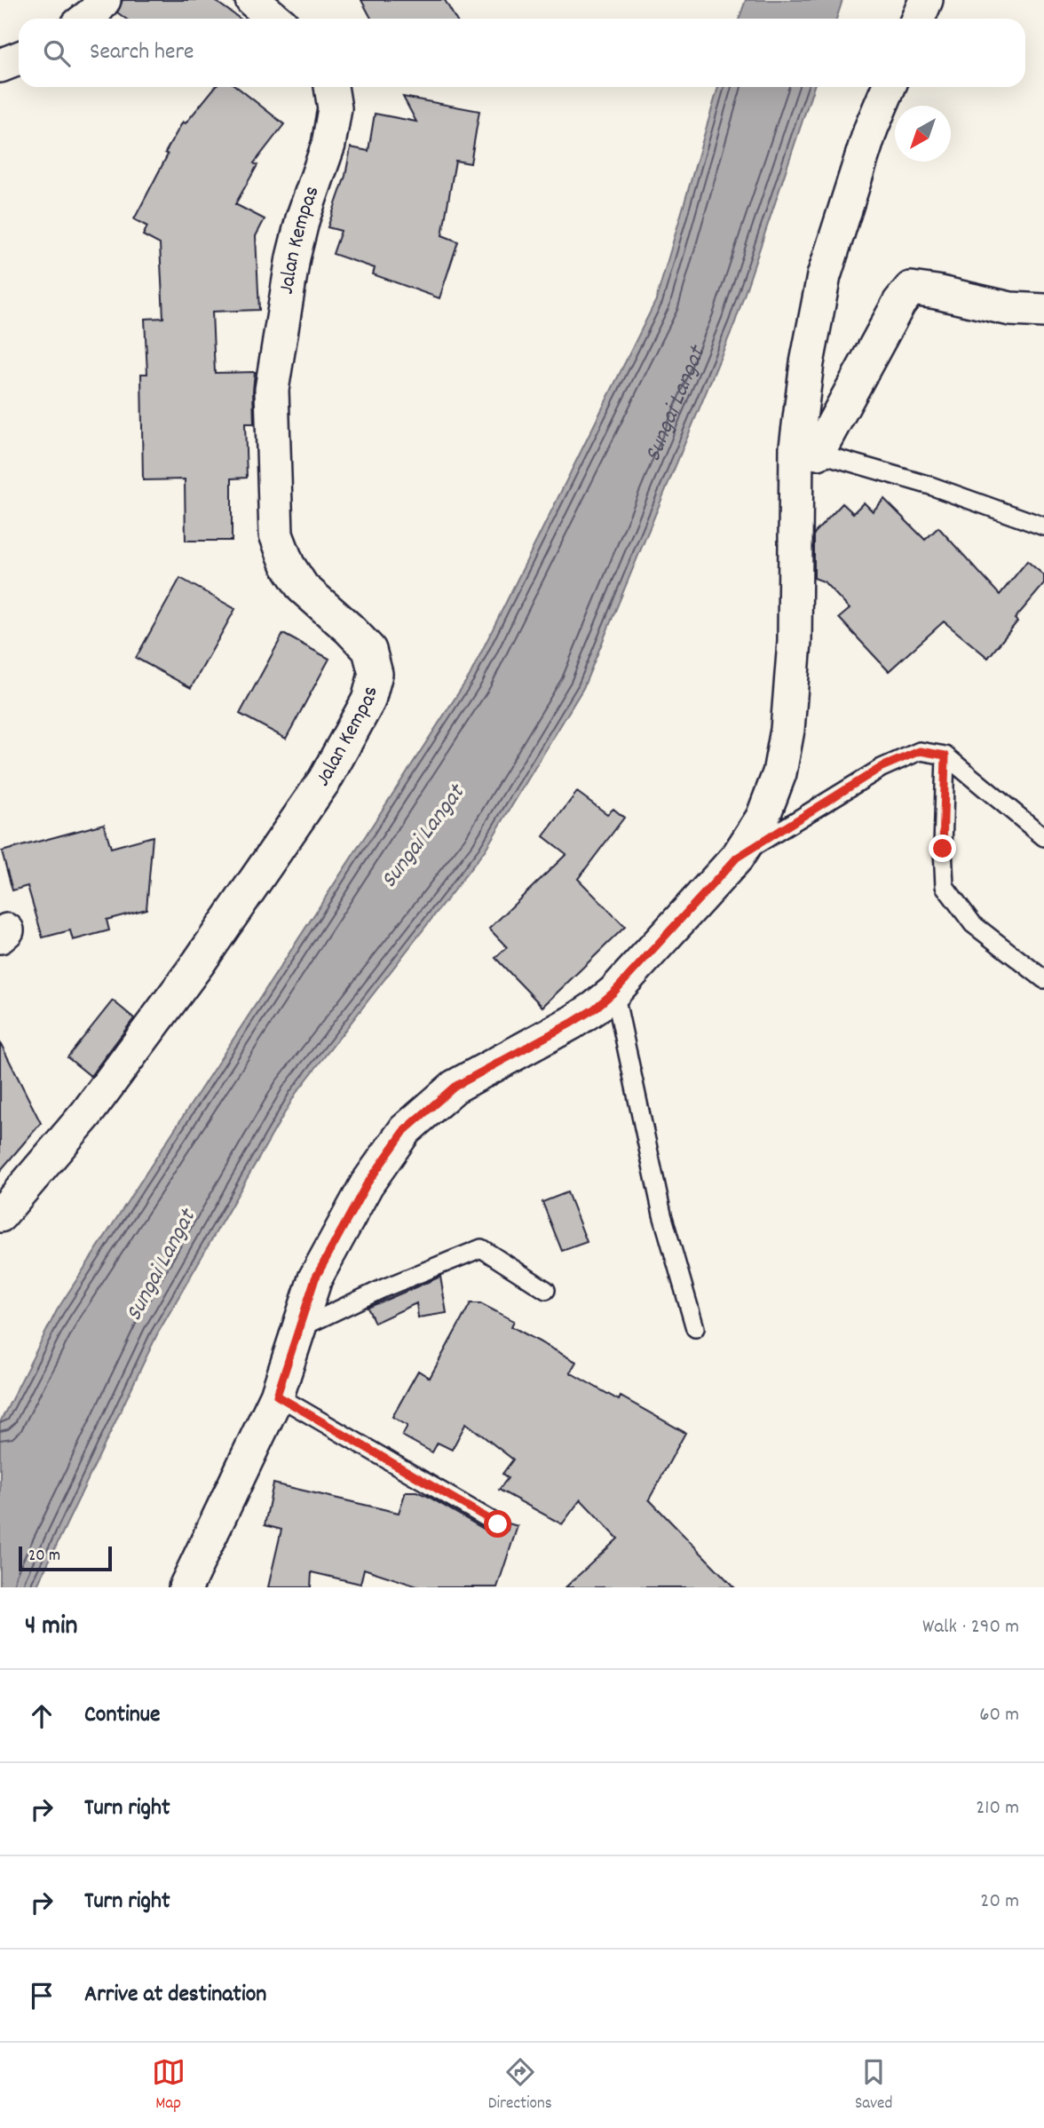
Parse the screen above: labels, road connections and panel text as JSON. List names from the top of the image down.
{
  "streets": {
    "street": ["Jalan Kempas"]
  },
  "water": ["Sungai Langat"],
  "scale_bar": "20 m",
  "north": "bottom left",
  "page": {
    "search": "Search here",
    "scale": "20 m",
    "heading": ["4 min", "Walk · 290 m"],
    "list": [
      ["Continue", "60 m"],
      ["Turn right", "210 m"],
      ["Turn right", "20 m"],
      "Arrive at destination"
    ],
    "nav": ["Map", "Directions", "Saved"]
  }
}
